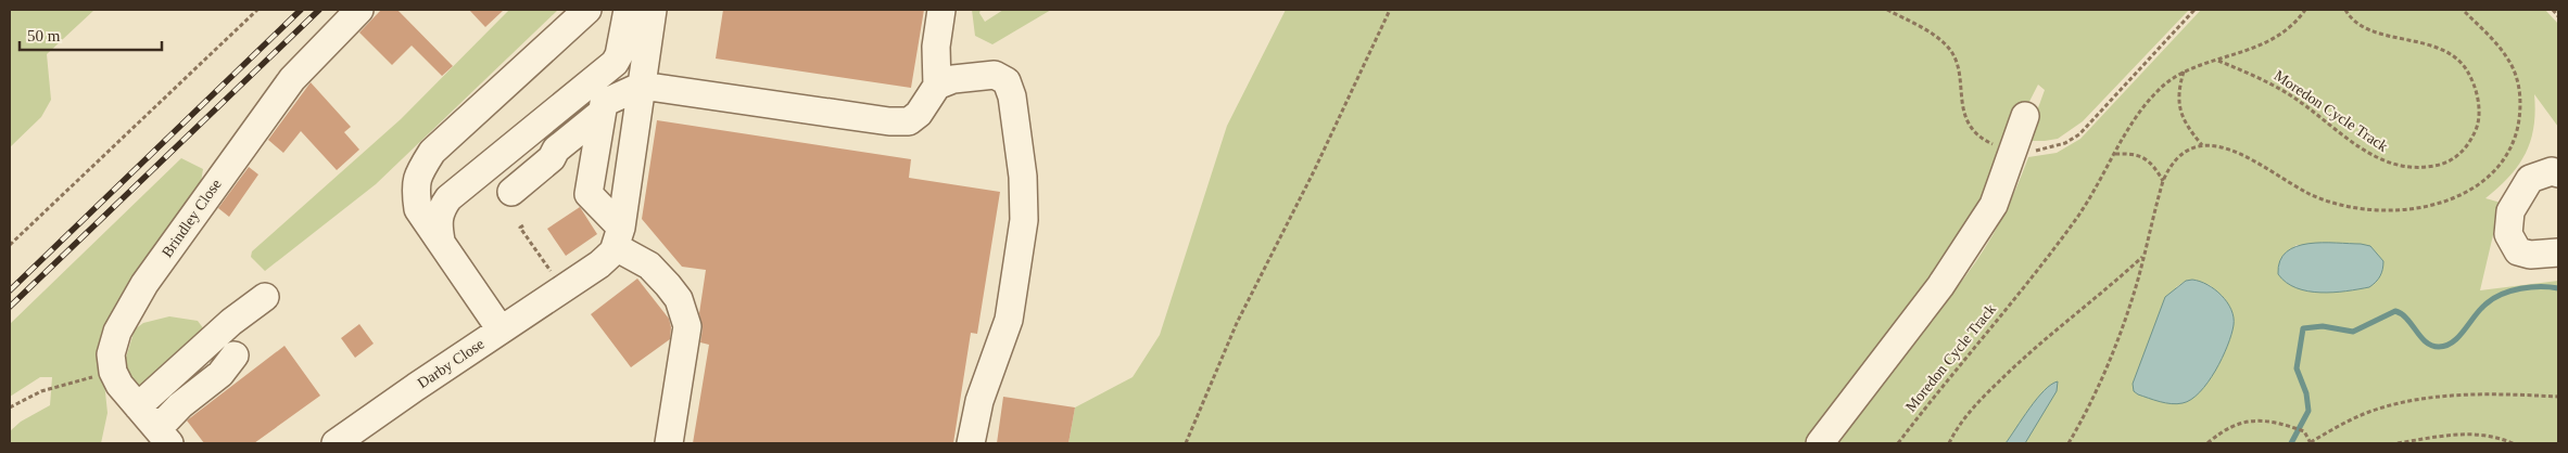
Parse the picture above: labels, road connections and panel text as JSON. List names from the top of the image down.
{
  "streets": {
    "street": ["Brindley Close", "Darby Close"],
    "path": ["Moredon Cycle Track"]
  },
  "scale_bar": "50 m"
}
